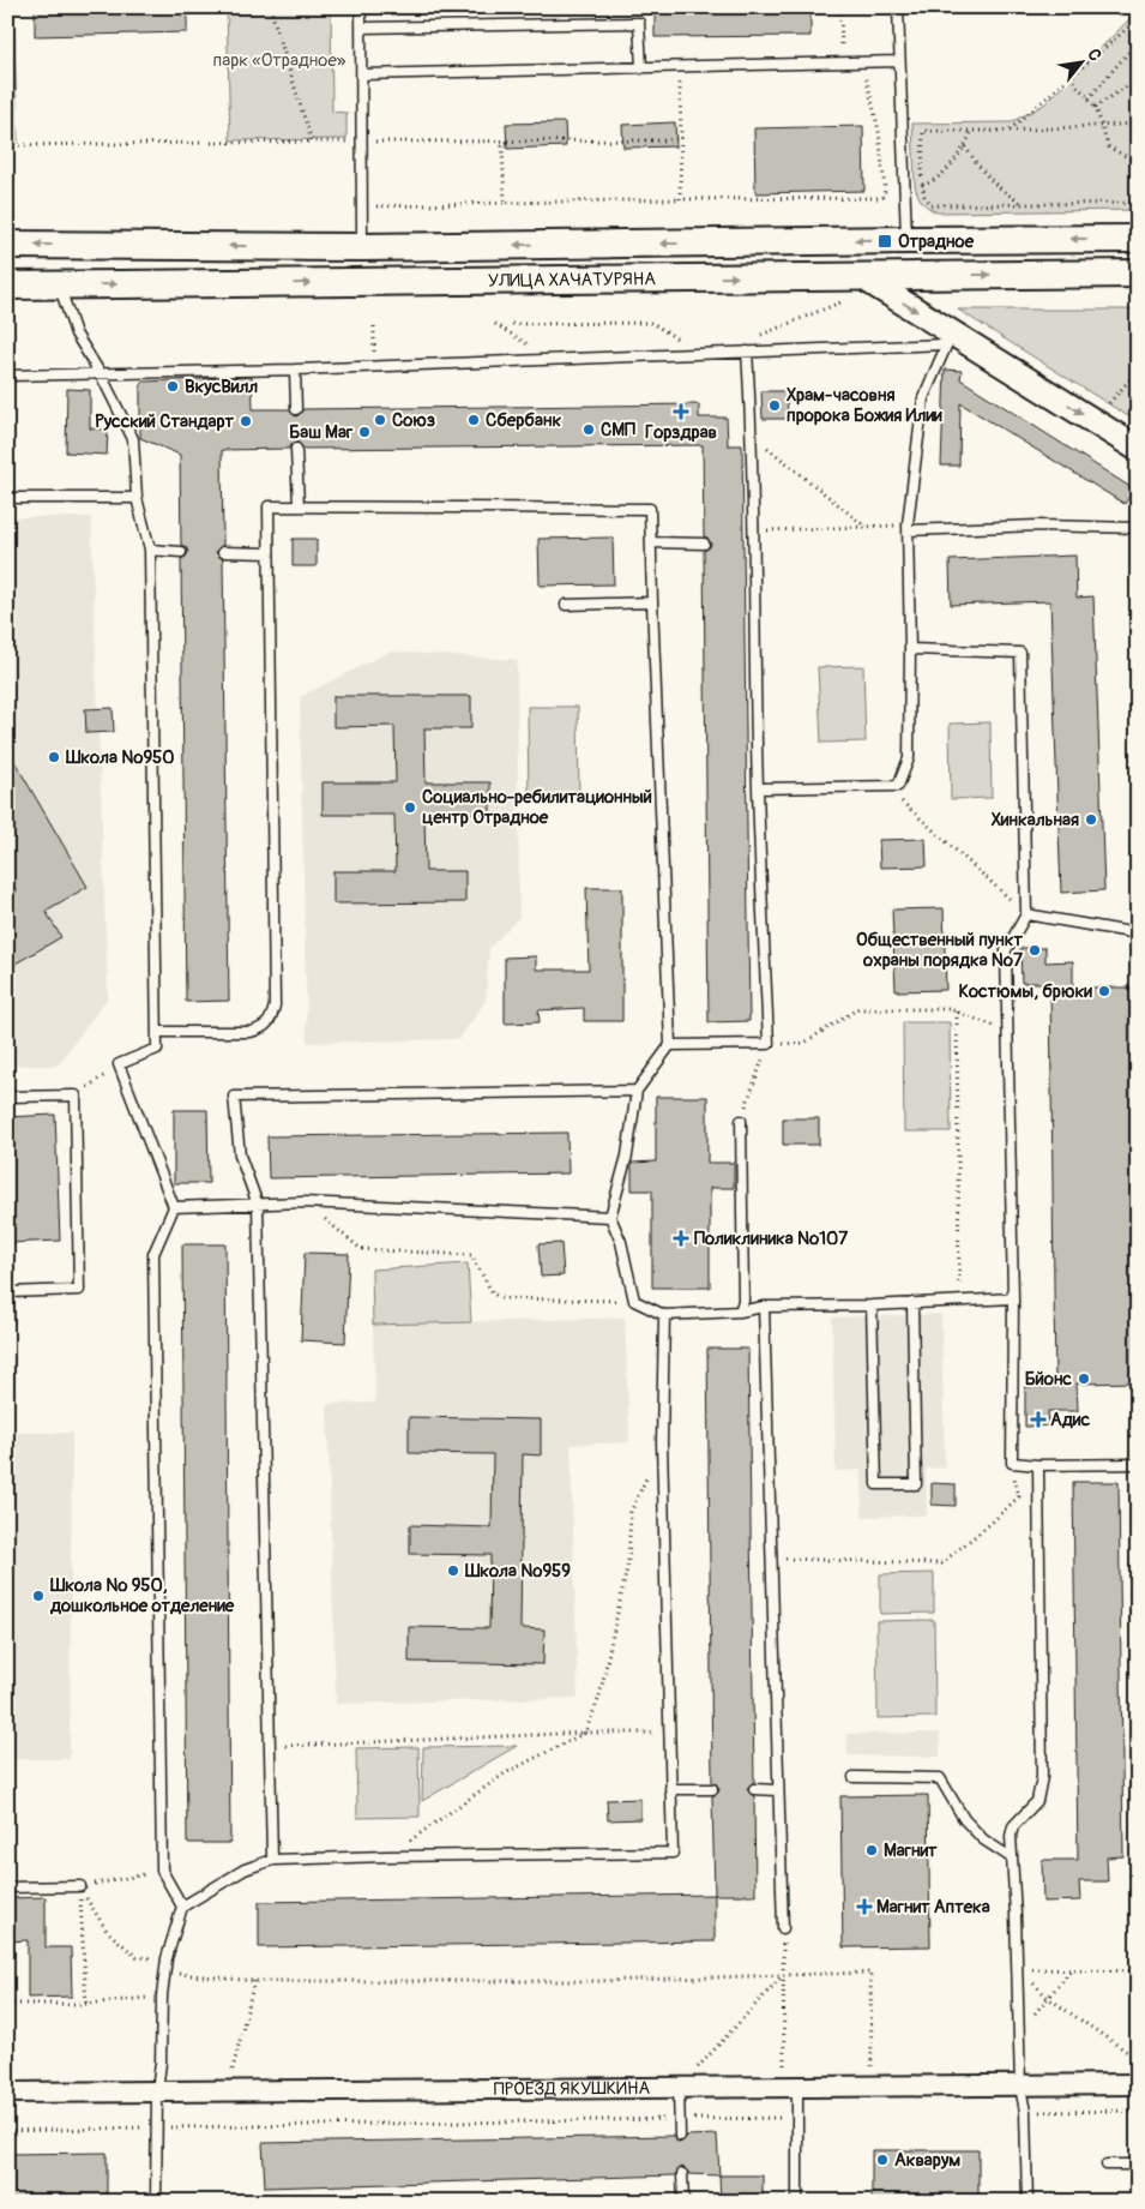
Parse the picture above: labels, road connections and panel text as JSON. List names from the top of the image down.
{
  "streets": {
    "main road": ["УЛИЦА ХАЧАТУРЯНА"],
    "street": ["ПРОЕЗД ЯКУШКИНА"]
  },
  "parks": ["парк «Отрадное»"],
  "places": {
    "transit": ["Отрадное"],
    "other": [
      "ВкусВилл",
      "Храм-часовня пророка Божия Илии",
      "Союз",
      "Сбербанк",
      "Русский Стандарт",
      "СМП",
      "Баш Маг",
      "Школа №950",
      "Социально-ребилитационный центр Отрадное",
      "Хинкальная",
      "Общественный пункт охраны порядка №7",
      "Костюмы, брюки",
      "Бйонс",
      "Школа №959",
      "Школа № 950, дошкольное отделение",
      "Магнит",
      "Акварум"
    ],
    "health": [
      "Горздрав",
      "Поликлиника №107",
      "Адис",
      "Магнит Аптека"
    ]
  },
  "north": "top right"
}
